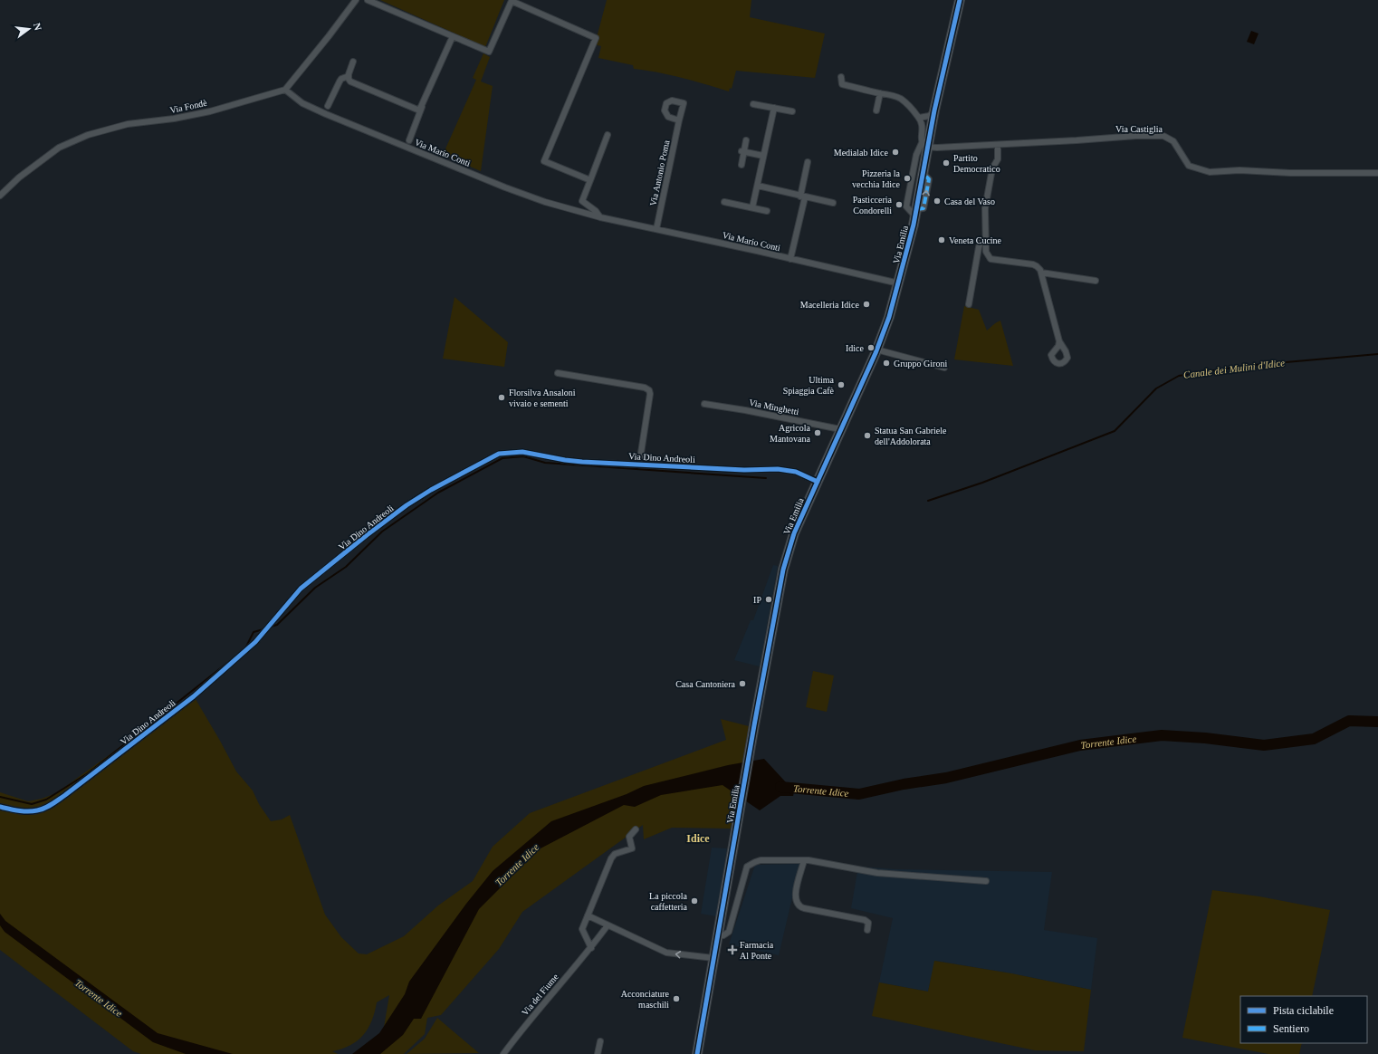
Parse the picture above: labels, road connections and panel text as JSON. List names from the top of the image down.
{
  "streets": {
    "main road": ["Via Emilia"],
    "street": [
      "Via Fondè",
      "Via Castiglia",
      "Via Mario Conti",
      "Via Antonio Poma",
      "Via Minghetti",
      "Via Dino Andreoli",
      "Via del Fiume"
    ]
  },
  "crossings": [
    ["Via Fondè", "Via Mario Conti"],
    ["Via Castiglia", "Via Emilia"],
    ["Via Mario Conti", "Via Antonio Poma"],
    ["Via Mario Conti", "Via Emilia"],
    ["Via Emilia", "Via Minghetti"],
    ["Via Emilia", "Via Dino Andreoli"]
  ],
  "districts": ["Idice"],
  "water": ["Canale dei Mulini d'Idice", "Torrente Idice"],
  "places": {
    "other": [
      "Medialab Idice",
      "Partito Democratico",
      "Pizzeria la vecchia Idice",
      "Casa del Vaso",
      "Pasticceria Condorelli",
      "Veneta Cucine",
      "Macelleria Idice",
      "Idice",
      "Gruppo Gironi",
      "Ultima Spiaggia Cafè",
      "Florsilva Ansaloni vivaio e sementi",
      "Agricola Mantovana",
      "Statua San Gabriele dell'Addolorata",
      "IP",
      "Casa Cantoniera",
      "La piccola caffetteria",
      "Acconciature maschili"
    ],
    "health": ["Farmacia Al Ponte"]
  },
  "legend": ["Pista ciclabile", "Sentiero"],
  "north": "right"
}
